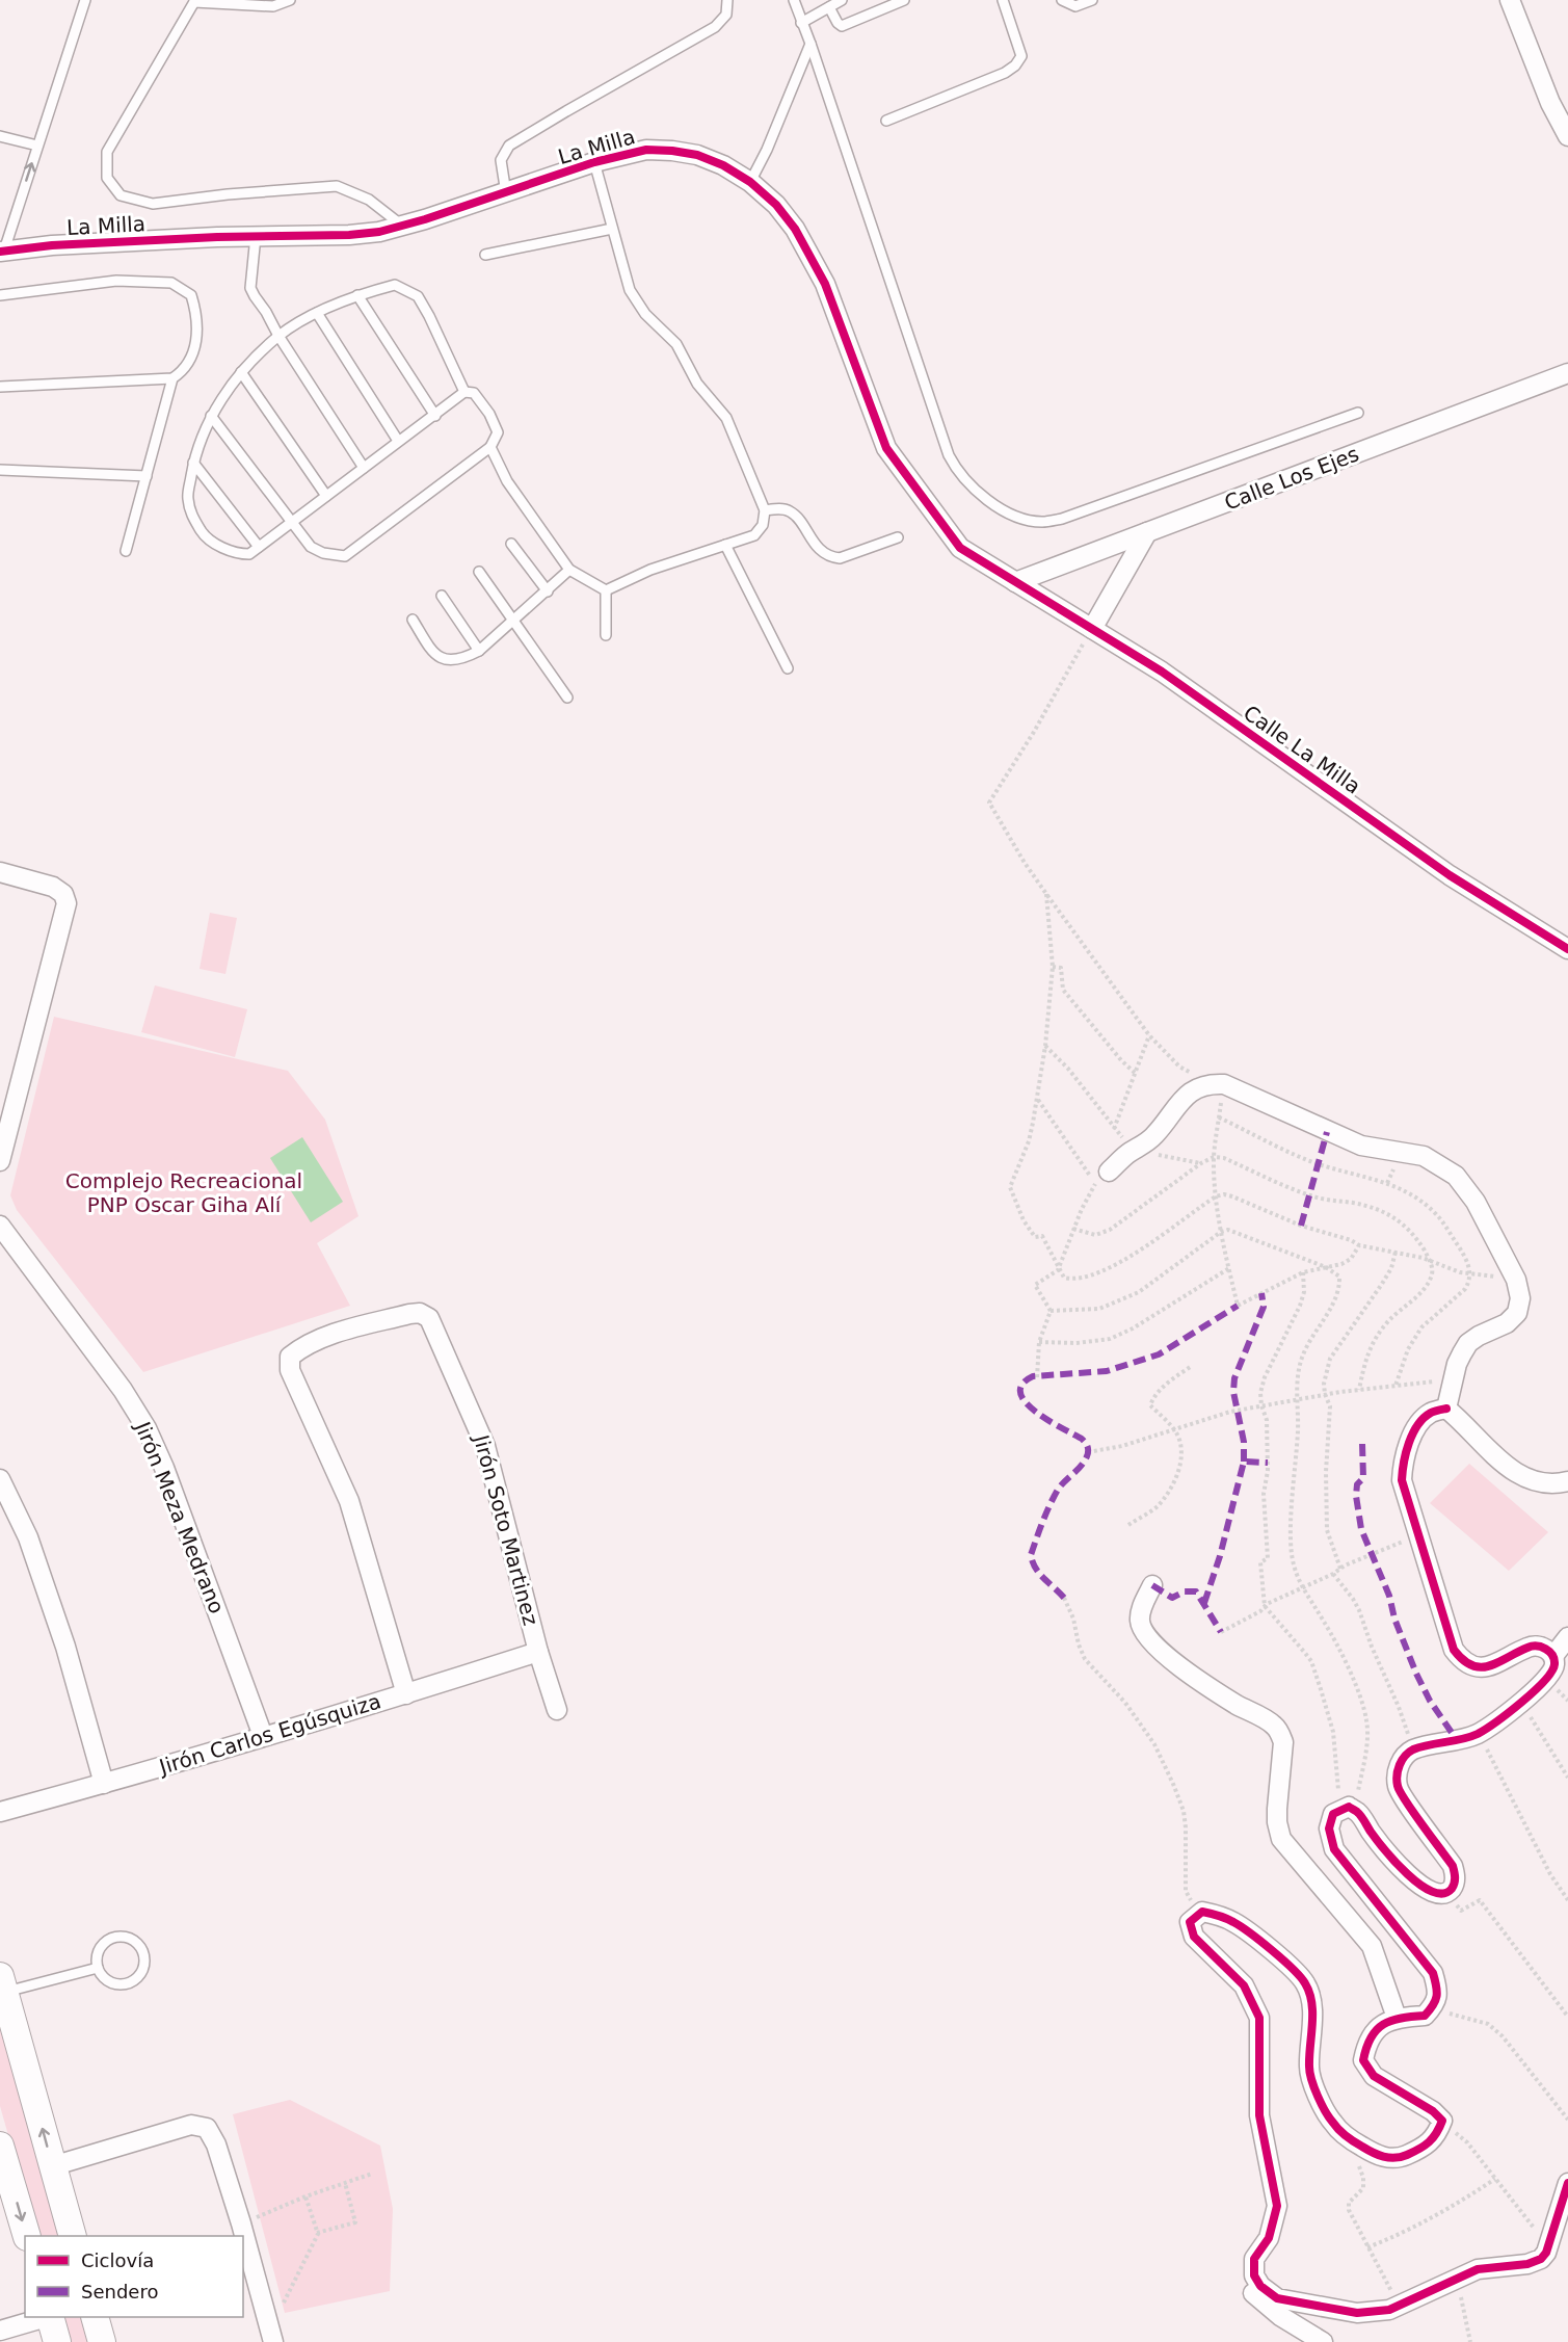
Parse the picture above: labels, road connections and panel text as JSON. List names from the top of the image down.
{
  "streets": {
    "street": [
      "La Milla",
      "Calle Los Ejes",
      "Calle La Milla",
      "Jirón Meza Medrano",
      "Jirón Soto Martinez",
      "Jirón Carlos Egúsquiza"
    ]
  },
  "crossings": [
    ["La Milla", "Calle Los Ejes"],
    ["La Milla", "Calle La Milla"],
    ["Calle Los Ejes", "Calle La Milla"],
    ["Jirón Meza Medrano", "Jirón Carlos Egúsquiza"],
    ["Jirón Soto Martinez", "Jirón Carlos Egúsquiza"]
  ],
  "parks": ["Complejo Recreacional PNP Oscar Giha Alí"],
  "legend": ["Ciclovía", "Sendero"]
}
